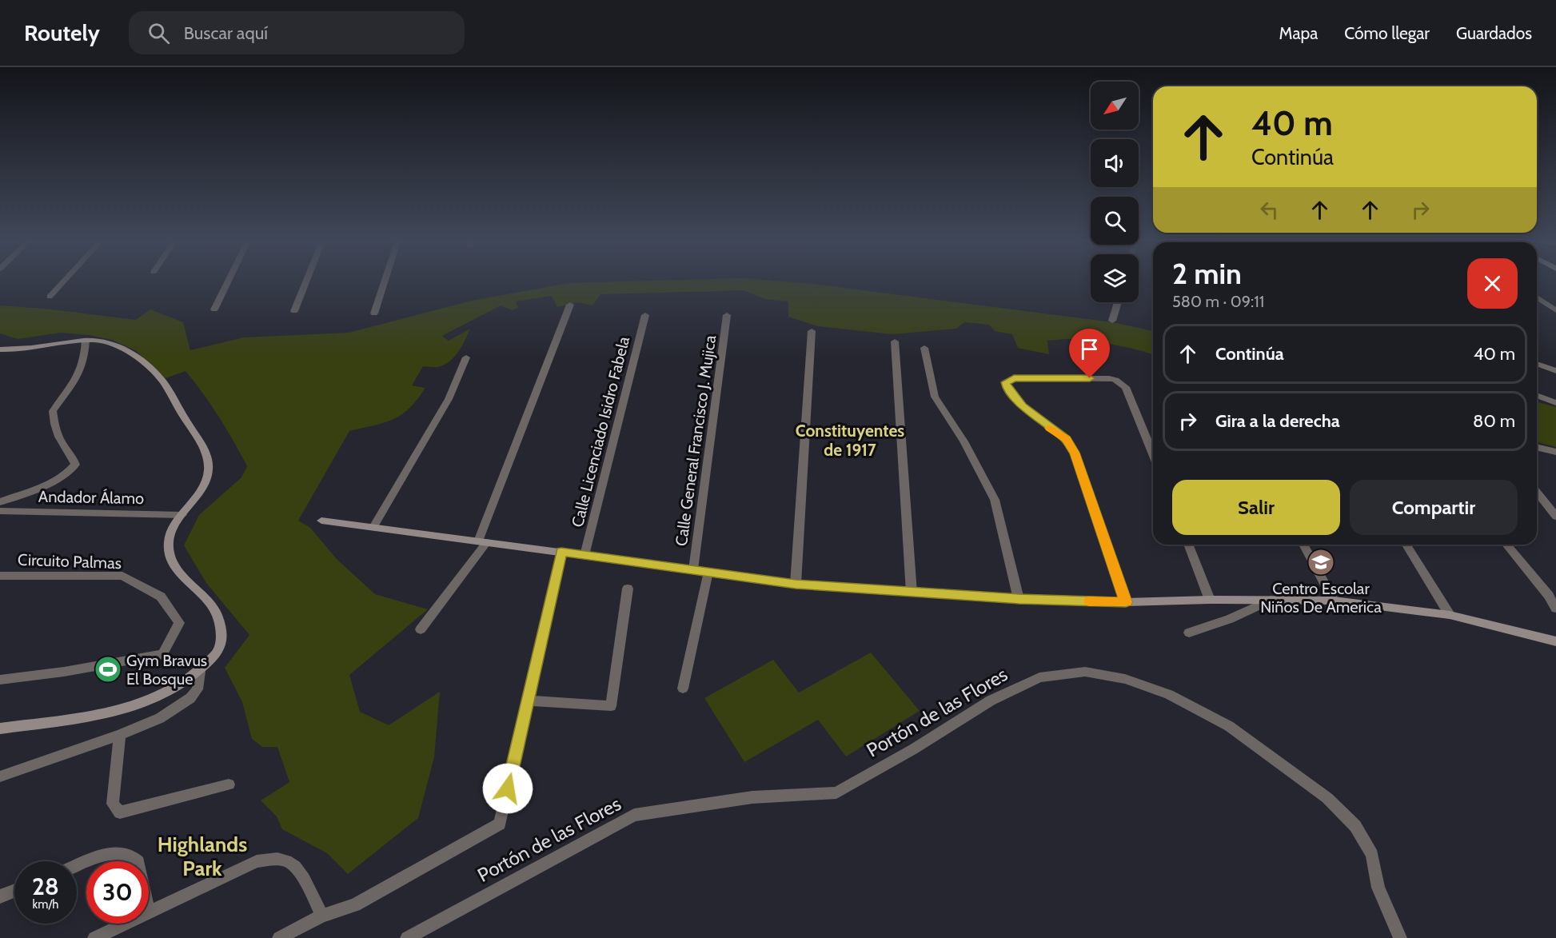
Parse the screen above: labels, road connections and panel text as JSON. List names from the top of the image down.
{
  "streets": {
    "street": [
      "Calle Licenciado Isidro Fabela",
      "Calle General Francisco J. Mujica",
      "Andador Álamo",
      "Circuito Palmas",
      "Portón de las Flores"
    ]
  },
  "districts": ["Constituyentes de 1917", "Highlands Park"],
  "places": {
    "school or university": ["Centro Escolar Niños De America"],
    "sports": ["Gym Bravus El Bosque"]
  },
  "north": "bottom left",
  "page": {
    "header": "Routely",
    "search": "Buscar aquí",
    "nav": ["Mapa", "Cómo llegar", "Guardados"],
    "turn": ["40 m", "Continúa"],
    "heading": ["2 min", "580 m · 09:11"],
    "list": [
      {
        "name": "Continúa",
        "value": "40 m"
      },
      {
        "name": "Gira a la derecha",
        "value": "80 m"
      }
    ],
    "buttons": ["Salir", "Compartir"],
    "speed": "28 km/h",
    "limit": "30"
  }
}
